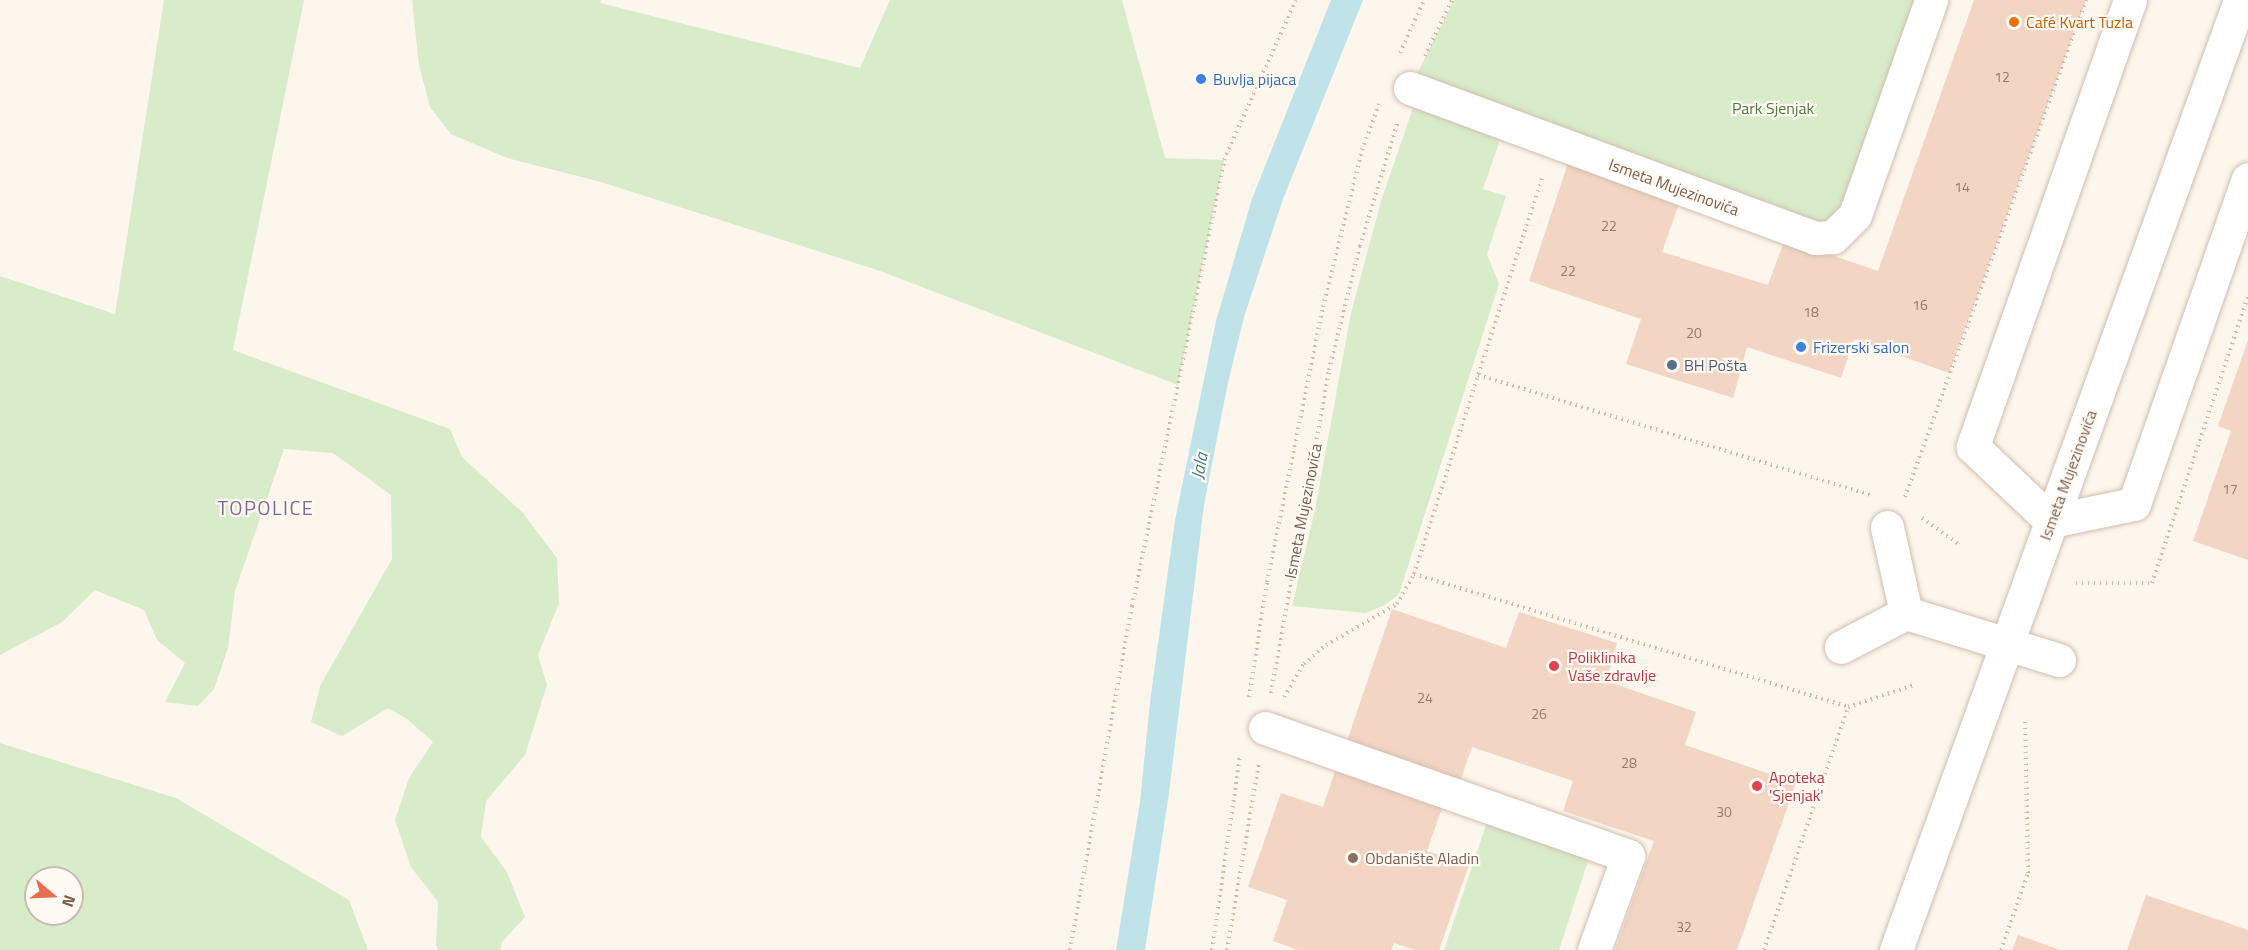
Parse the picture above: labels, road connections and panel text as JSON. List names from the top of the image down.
{
  "streets": {
    "street": ["Ismeta Mujezinovića"]
  },
  "districts": ["TOPOLICE"],
  "water": ["Jala"],
  "parks": ["Park Sjenjak"],
  "places": [
    "Café Kvart Tuzla",
    "Buvlja pijaca",
    "Frizerski salon",
    "BH Pošta",
    "Poliklinika Vaše zdravlje",
    "Apoteka 'Sjenjak'",
    "Obdanište Aladin"
  ],
  "house_numbers": [
    "12",
    "14",
    "22",
    "22",
    "16",
    "18",
    "20",
    "17",
    "24",
    "26",
    "28",
    "30",
    "32"
  ],
  "north": "right"
}
